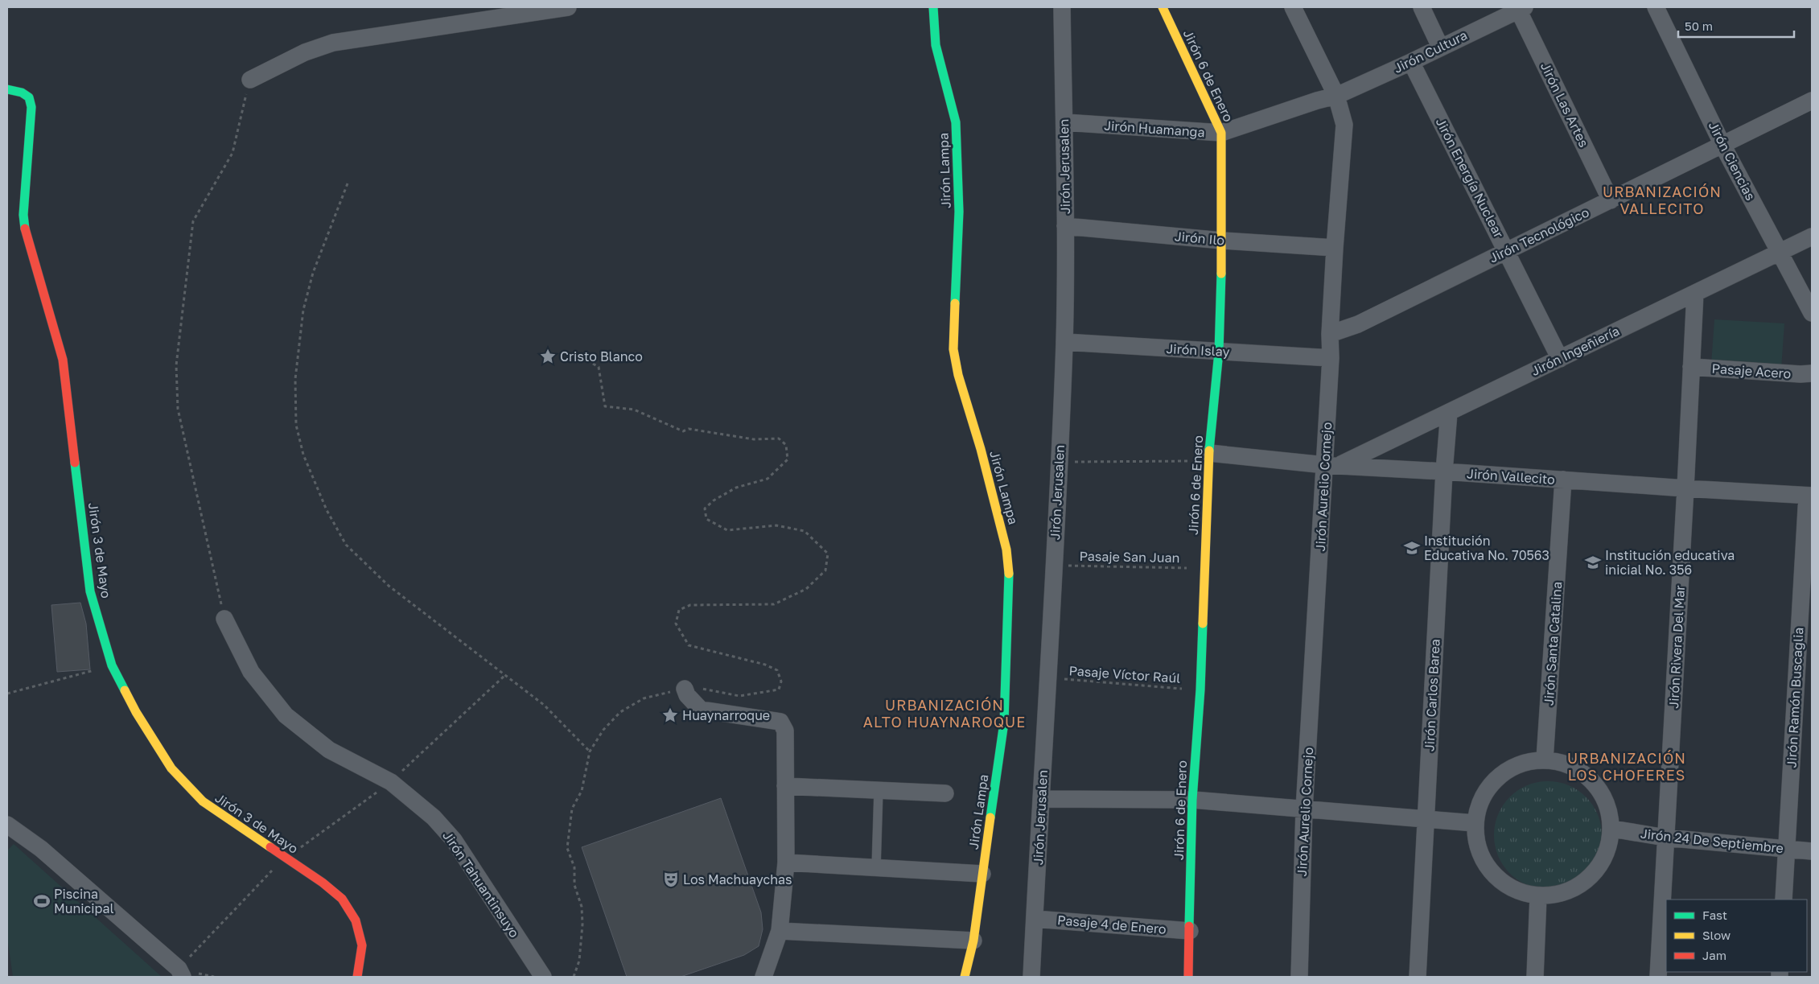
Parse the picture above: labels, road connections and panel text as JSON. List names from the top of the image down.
{
  "streets": {
    "street": [
      "Jirón Cultura",
      "Jirón 6 de Enero",
      "Jirón Las Artes",
      "Jirón Huamanga",
      "Jirón Ciencias",
      "Jirón Jerusalen",
      "Jirón Lampa",
      "Jirón Energía Nuclear",
      "Jirón Tecnológico",
      "Jirón Ilo",
      "Jirón Islay",
      "Jirón Ingeñiería",
      "Pasaje Acero",
      "Jirón Vallecito",
      "Jirón Aurelio Cornejo",
      "Jirón 3 de Mayo",
      "Jirón Santa Catalina",
      "Jirón Rivera Del Mar",
      "Jirón Carlos Barea",
      "Jirón Ramón Buscaglia",
      "Jirón 24 De Septiembre",
      "Jirón Tahuantinsuyo",
      "Pasaje 4 de Enero"
    ],
    "path": ["Pasaje San Juan", "Pasaje Víctor Raúl"]
  },
  "crossings": [
    ["Jirón Cultura", "Jirón Las Artes"],
    ["Jirón Cultura", "Jirón Huamanga"],
    ["Jirón Cultura", "Jirón Energía Nuclear"],
    ["Jirón Cultura", "Jirón Aurelio Cornejo"],
    ["Jirón 6 de Enero", "Jirón Huamanga"],
    ["Jirón 6 de Enero", "Jirón Ilo"],
    ["Jirón 6 de Enero", "Jirón Islay"],
    ["Jirón 6 de Enero", "Jirón Vallecito"],
    ["Jirón 6 de Enero", "Pasaje San Juan"],
    ["Jirón 6 de Enero", "Pasaje Víctor Raúl"],
    ["Jirón 6 de Enero", "Pasaje 4 de Enero"],
    ["Jirón Las Artes", "Jirón Tecnológico"],
    ["Jirón Huamanga", "Jirón Jerusalen"],
    ["Jirón Huamanga", "Jirón Aurelio Cornejo"],
    ["Jirón Ciencias", "Jirón Tecnológico"],
    ["Jirón Ciencias", "Jirón Ingeñiería"],
    ["Jirón Jerusalen", "Jirón Ilo"],
    ["Jirón Jerusalen", "Jirón Islay"],
    ["Jirón Jerusalen", "Pasaje San Juan"],
    ["Jirón Jerusalen", "Pasaje Víctor Raúl"],
    ["Jirón Jerusalen", "Pasaje 4 de Enero"],
    ["Jirón Energía Nuclear", "Jirón Tecnológico"],
    ["Jirón Energía Nuclear", "Jirón Ingeñiería"],
    ["Jirón Tecnológico", "Jirón Aurelio Cornejo"],
    ["Jirón Ilo", "Jirón Aurelio Cornejo"],
    ["Jirón Islay", "Jirón Aurelio Cornejo"],
    ["Jirón Ingeñiería", "Jirón Vallecito"],
    ["Jirón Ingeñiería", "Jirón Aurelio Cornejo"],
    ["Jirón Ingeñiería", "Jirón Rivera Del Mar"],
    ["Jirón Ingeñiería", "Jirón Carlos Barea"],
    ["Pasaje Acero", "Jirón Rivera Del Mar"],
    ["Jirón Vallecito", "Jirón Aurelio Cornejo"],
    ["Jirón Vallecito", "Jirón Santa Catalina"],
    ["Jirón Vallecito", "Jirón Rivera Del Mar"],
    ["Jirón Vallecito", "Jirón Carlos Barea"],
    ["Jirón Vallecito", "Jirón Ramón Buscaglia"],
    ["Jirón Santa Catalina", "Jirón 24 De Septiembre"],
    ["Jirón Rivera Del Mar", "Jirón 24 De Septiembre"],
    ["Jirón Ramón Buscaglia", "Jirón 24 De Septiembre"]
  ],
  "districts": ["URBANIZACIÓN VALLECITO", "URBANIZACIÓN ALTO HUAYNAROQUE", "URBANIZACIÓN LOS CHOFERES"],
  "places": {
    "place": ["Cristo Blanco", "Huaynarroque"],
    "school or university": ["Institución Educativa No. 70563", "Institución educativa inicial No. 356"],
    "theatre": ["Los Machuaychas"],
    "sports": ["Piscina Municipal"]
  },
  "legend": ["Fast", "Slow", "Jam"],
  "scale_bar": "50 m"
}
